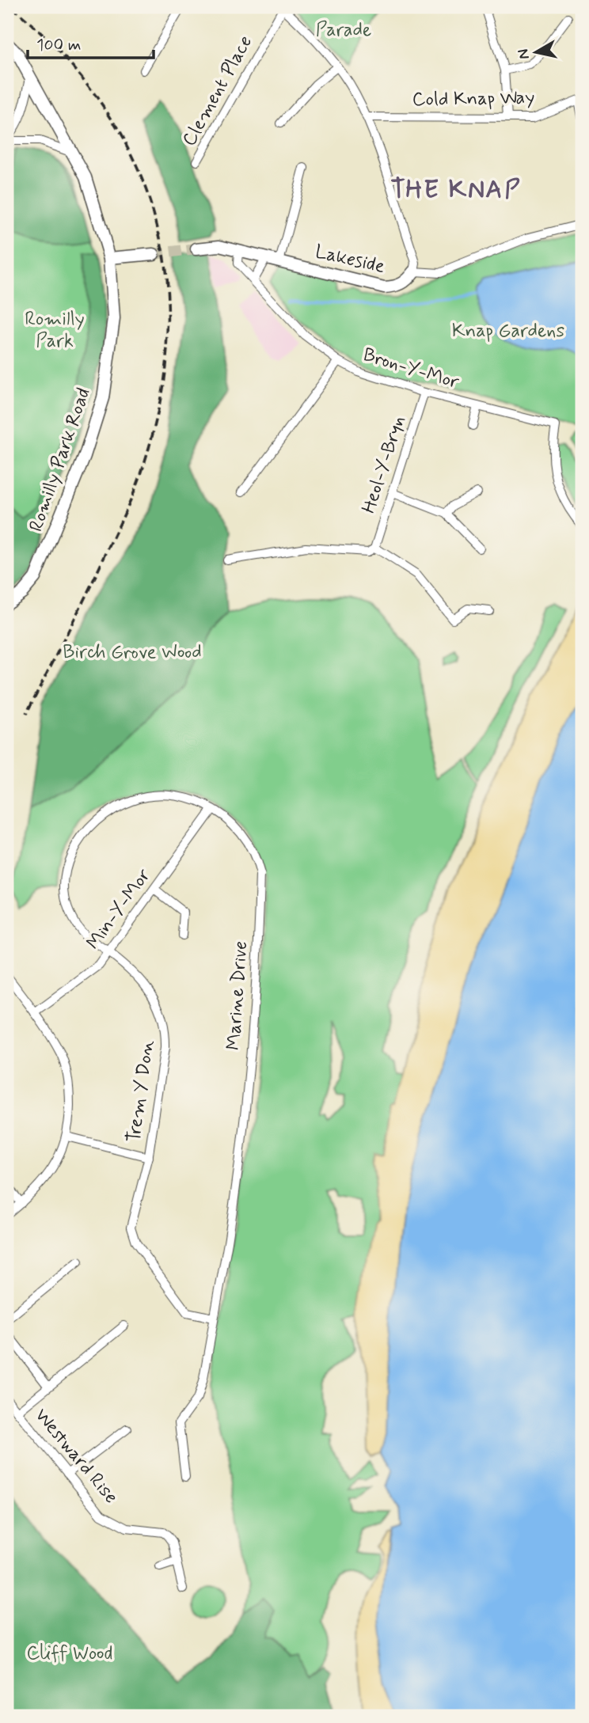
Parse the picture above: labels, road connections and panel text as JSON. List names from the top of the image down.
{
  "streets": {
    "street": [
      "Clement Place",
      "Cold Knap Way",
      "Lakeside",
      "Bron-Y-Mor",
      "Romilly Park Road",
      "Heol-Y-Bryn",
      "Min-Y-Mor",
      "Marine Drive",
      "Trem Y Don",
      "Westward Rise"
    ]
  },
  "crossings": [
    ["Lakeside", "Bron-Y-Mor"],
    ["Bron-Y-Mor", "Heol-Y-Bryn"],
    ["Min-Y-Mor", "Marine Drive"],
    ["Min-Y-Mor", "Trem Y Don"],
    ["Marine Drive", "Trem Y Don"]
  ],
  "districts": ["THE KNAP"],
  "parks": [
    "Parade",
    "Romilly Park",
    "Knap Gardens",
    "Birch Grove Wood",
    "Cliff Wood"
  ],
  "scale_bar": "100 m",
  "north": "left"
}
